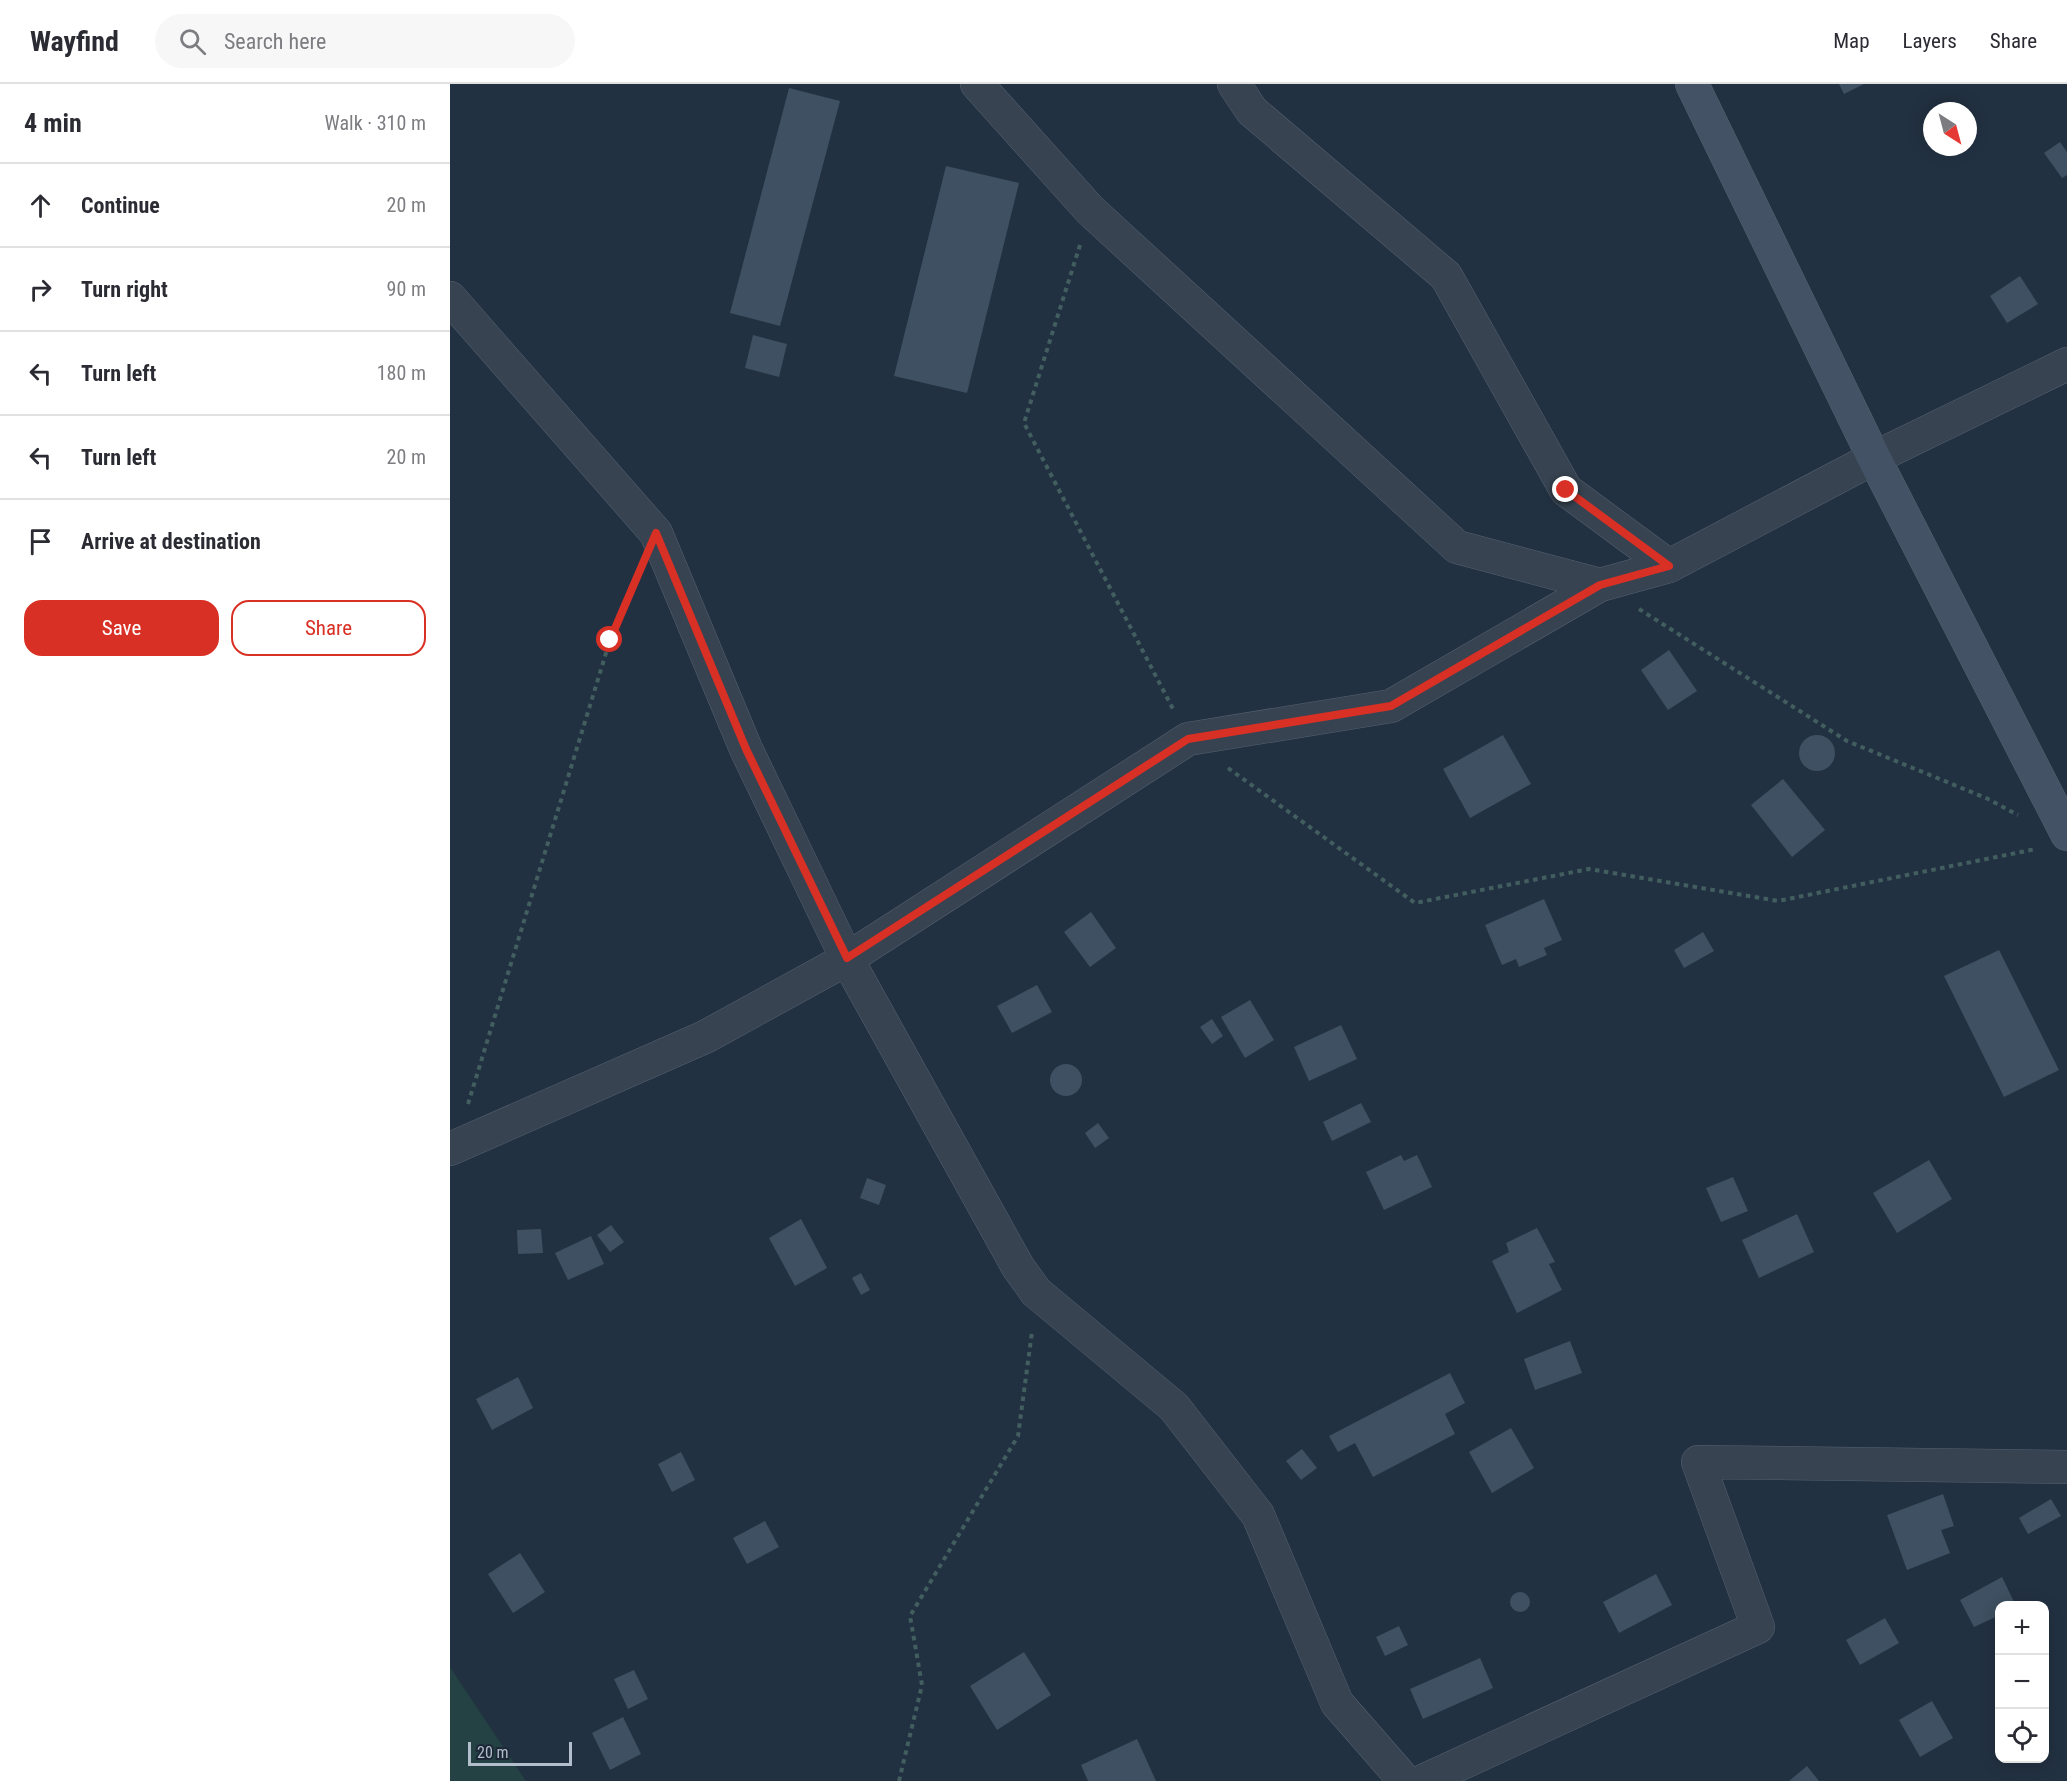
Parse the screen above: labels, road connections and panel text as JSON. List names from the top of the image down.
{
  "scale_bar": "20 m",
  "north": "bottom right",
  "page": {
    "header": "Wayfind",
    "search": "Search here",
    "nav": ["Map", "Layers", "Share"],
    "heading": ["4 min", "Walk · 310 m"],
    "list": [
      ["Continue", "20 m"],
      ["Turn right", "90 m"],
      ["Turn left", "180 m"],
      ["Turn left", "20 m"],
      "Arrive at destination"
    ],
    "buttons": ["Save", "Share"],
    "map_buttons": ["+", "−"],
    "scale": "20 m"
  }
}
